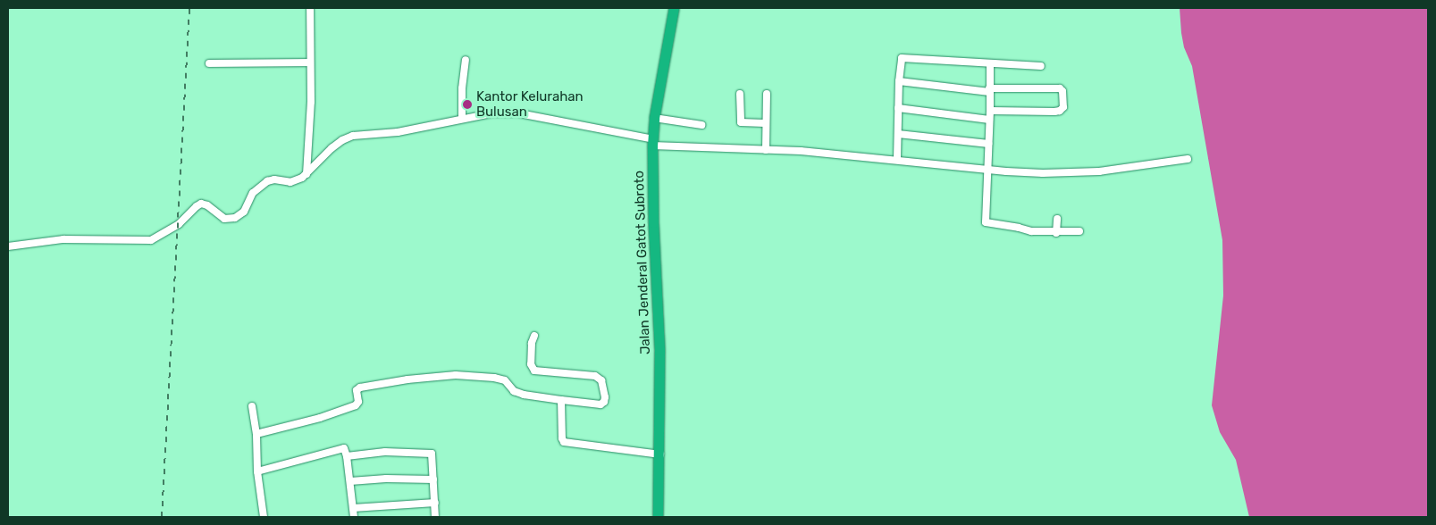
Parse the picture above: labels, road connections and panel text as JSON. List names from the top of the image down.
{
  "streets": {
    "highway": ["Jalan Jenderal Gatot Subroto"]
  },
  "places": ["Kantor Kelurahan Bulusan"]
}
